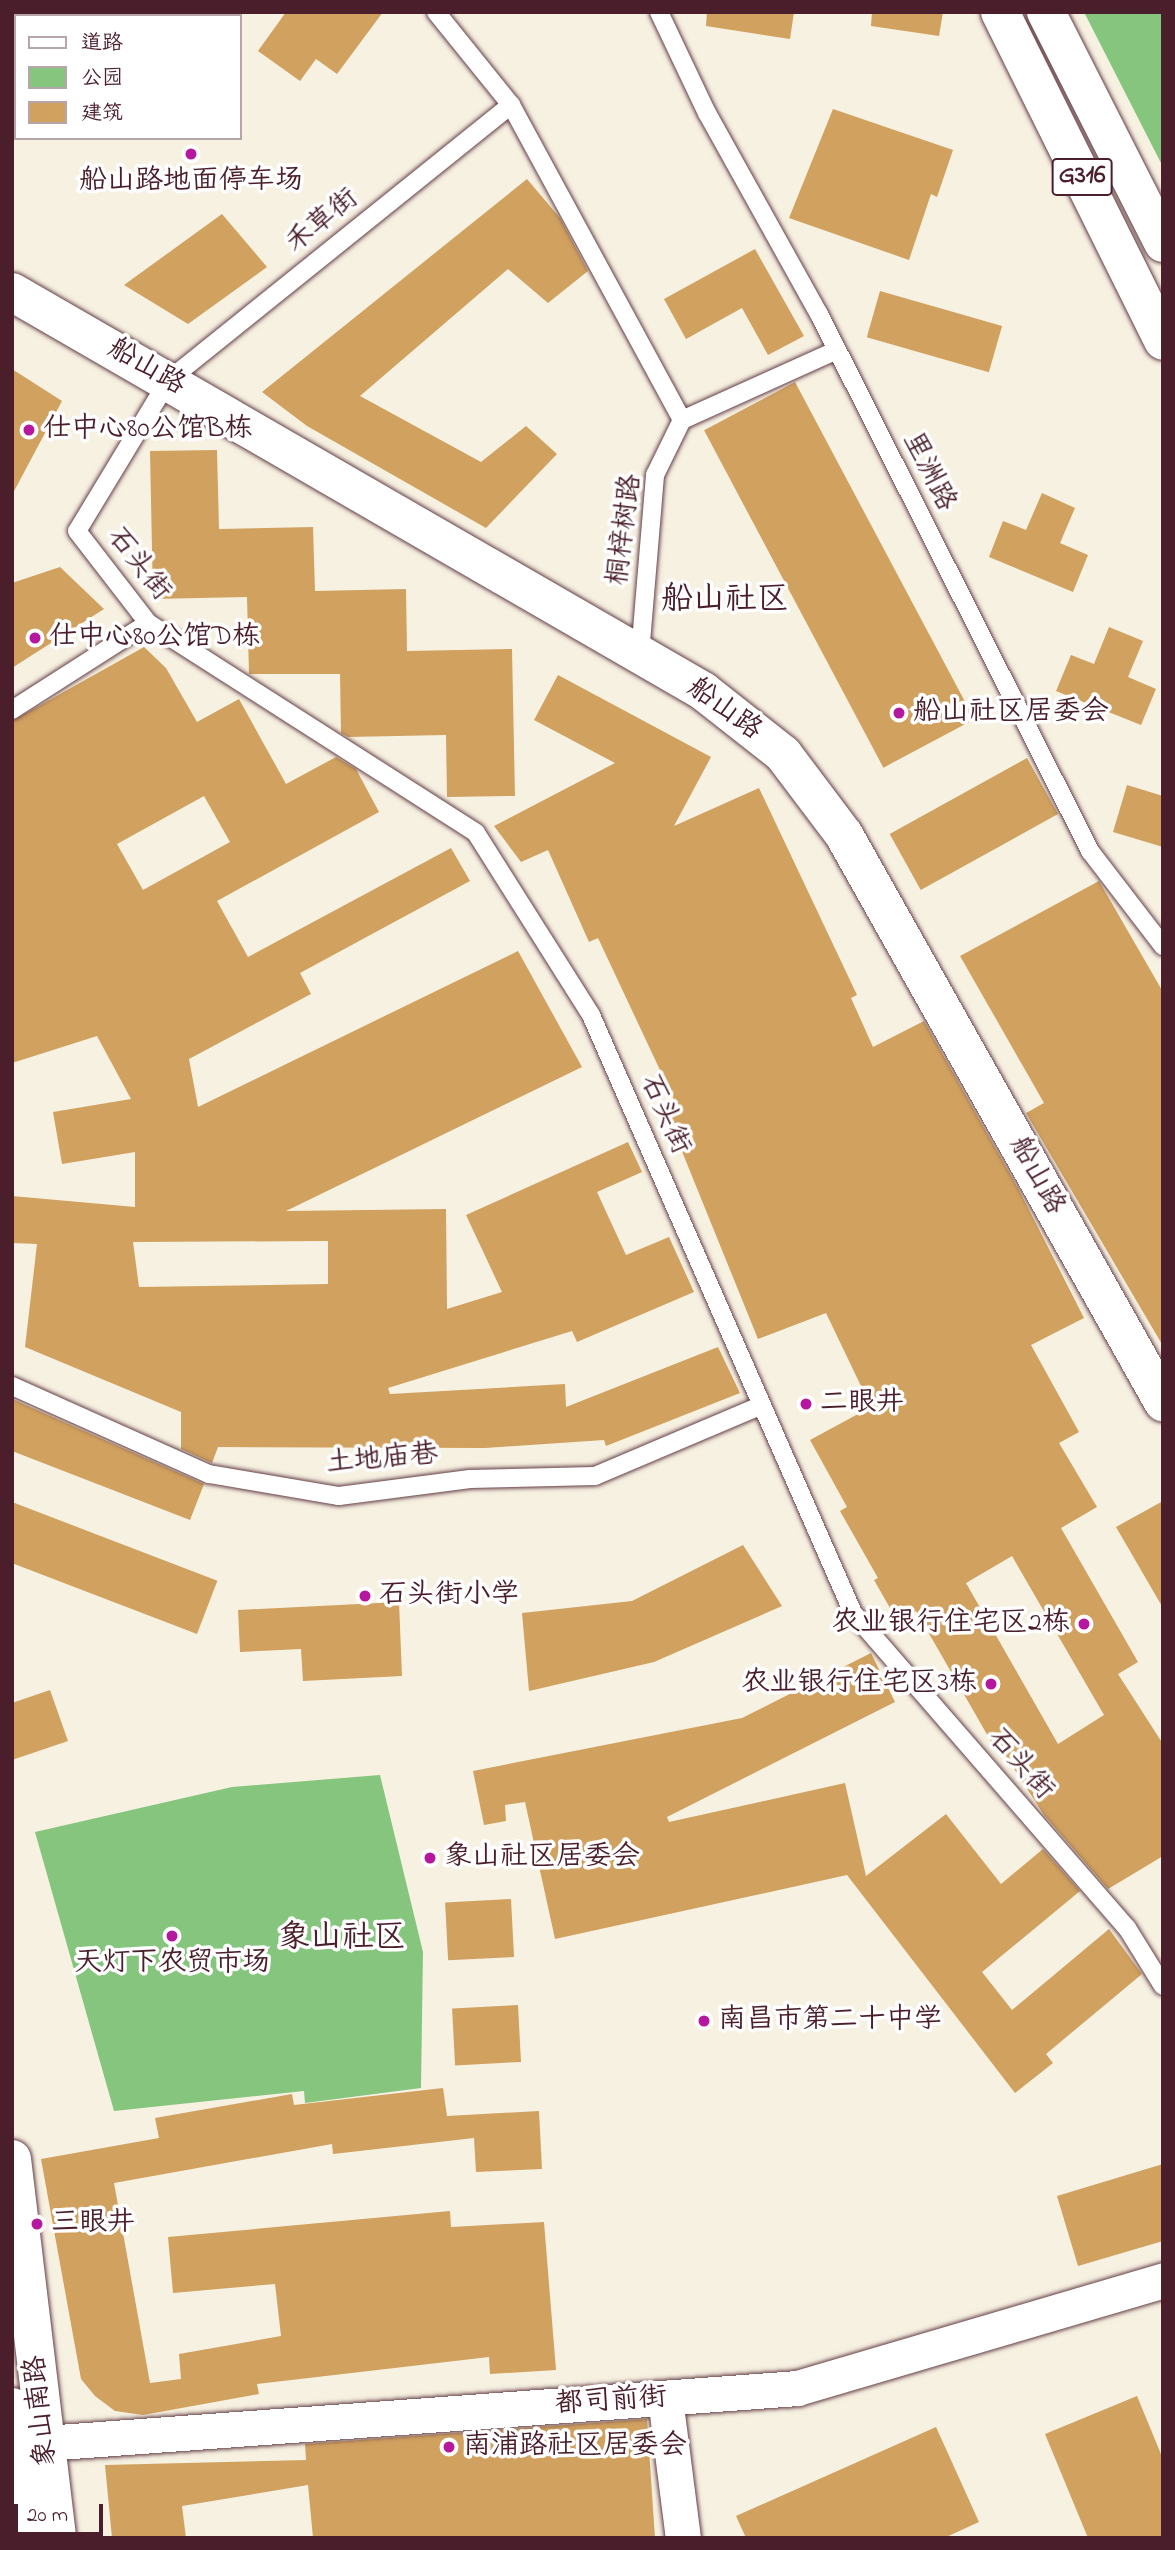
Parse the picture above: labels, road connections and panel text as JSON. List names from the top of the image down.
{
  "streets": {
    "street": [
      "G316",
      "船山路",
      "都司前街",
      "象山南路"
    ],
    "lane": [
      "禾草街",
      "里洲路",
      "桐梓树路",
      "石头街",
      "土地庙巷"
    ]
  },
  "crossings": [
    ["禾草街", "船山路"],
    ["禾草街", "石头街"],
    ["船山路", "桐梓树路"],
    ["船山路", "石头街"],
    ["石头街", "土地庙巷"],
    ["都司前街", "象山南路"]
  ],
  "districts": ["船山社区", "象山社区"],
  "places": [
    "船山路地面停车场",
    "仕中心80公馆B栋",
    "仕中心80公馆D栋",
    "船山社区居委会",
    "二眼井",
    "石头街小学",
    "农业银行住宅区2栋",
    "农业银行住宅区3栋",
    "象山社区居委会",
    "天灯下农贸市场",
    "南昌市第二十中学",
    "三眼井",
    "南浦路社区居委会"
  ],
  "legend": ["道路", "公园", "建筑"],
  "scale_bar": "20 m"
}
